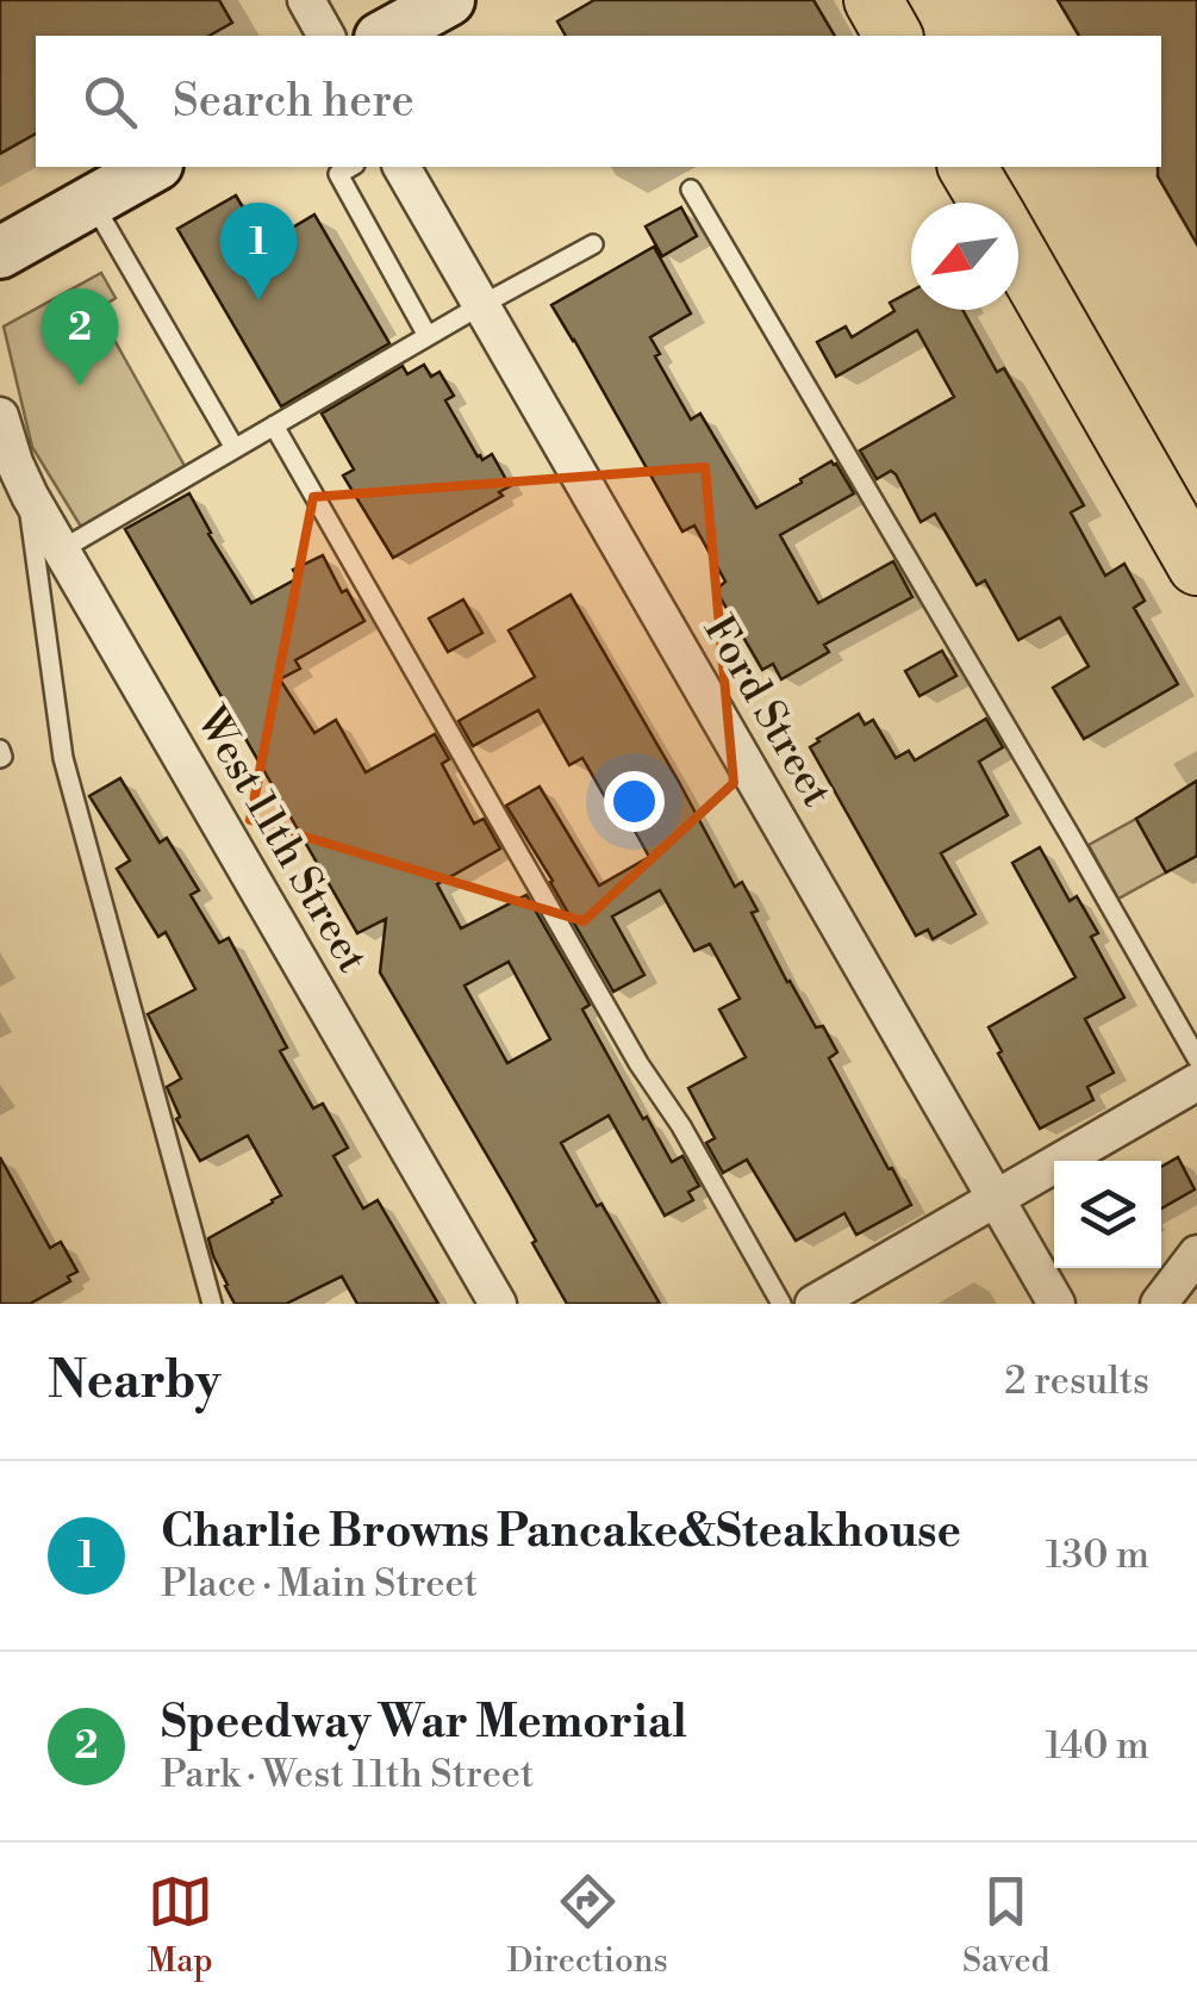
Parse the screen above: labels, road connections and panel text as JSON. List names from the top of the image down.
{
  "streets": {
    "street": ["Ford Street", "West 11th Street"]
  },
  "north": "bottom left",
  "page": {
    "search": "Search here",
    "pins": ["1", "2"],
    "heading": ["Nearby", "2 results"],
    "list": [
      {
        "mark": "1",
        "name": "Charlie Browns Pancake&Steakhouse",
        "note": "Place · Main Street",
        "value": "130 m"
      },
      {
        "mark": "2",
        "name": "Speedway War Memorial",
        "note": "Park · West 11th Street",
        "value": "140 m"
      }
    ],
    "nav": ["Map", "Directions", "Saved"]
  }
}
